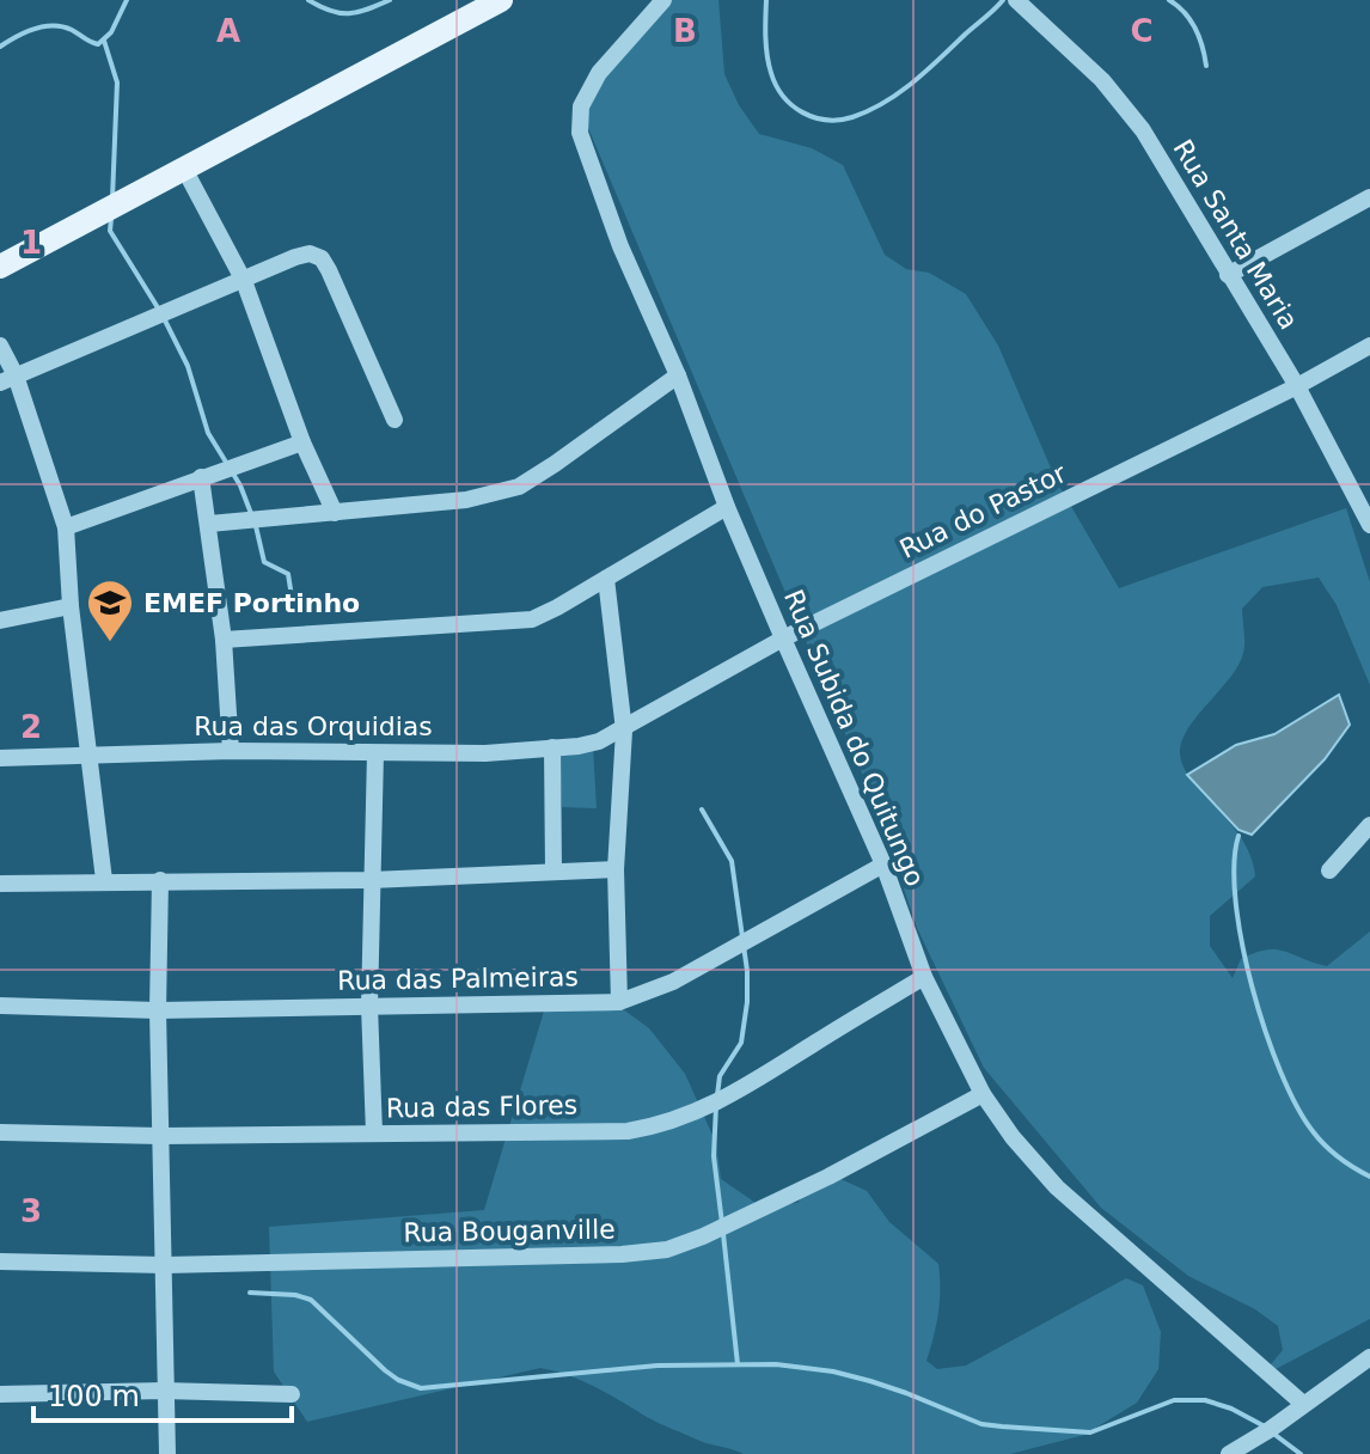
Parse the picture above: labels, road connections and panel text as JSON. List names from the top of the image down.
{
  "streets": {
    "street": [
      "Rua Santa Maria",
      "Rua do Pastor",
      "Rua das Orquidias",
      "Rua Subida do Quitungo",
      "Rua das Palmeiras",
      "Rua das Flores",
      "Rua Bouganville"
    ]
  },
  "crossings": [
    ["Rua Santa Maria", "Rua do Pastor"],
    ["Rua do Pastor", "Rua das Orquidias"],
    ["Rua do Pastor", "Rua Subida do Quitungo"],
    ["Rua Subida do Quitungo", "Rua das Palmeiras"],
    ["Rua Subida do Quitungo", "Rua das Flores"],
    ["Rua Subida do Quitungo", "Rua Bouganville"]
  ],
  "places": {
    "school or university": ["EMEF Portinho"]
  },
  "scale_bar": "100 m",
  "grid": {
    "columns": ["A", "B", "C"],
    "rows": ["1", "2", "3"]
  }
}
